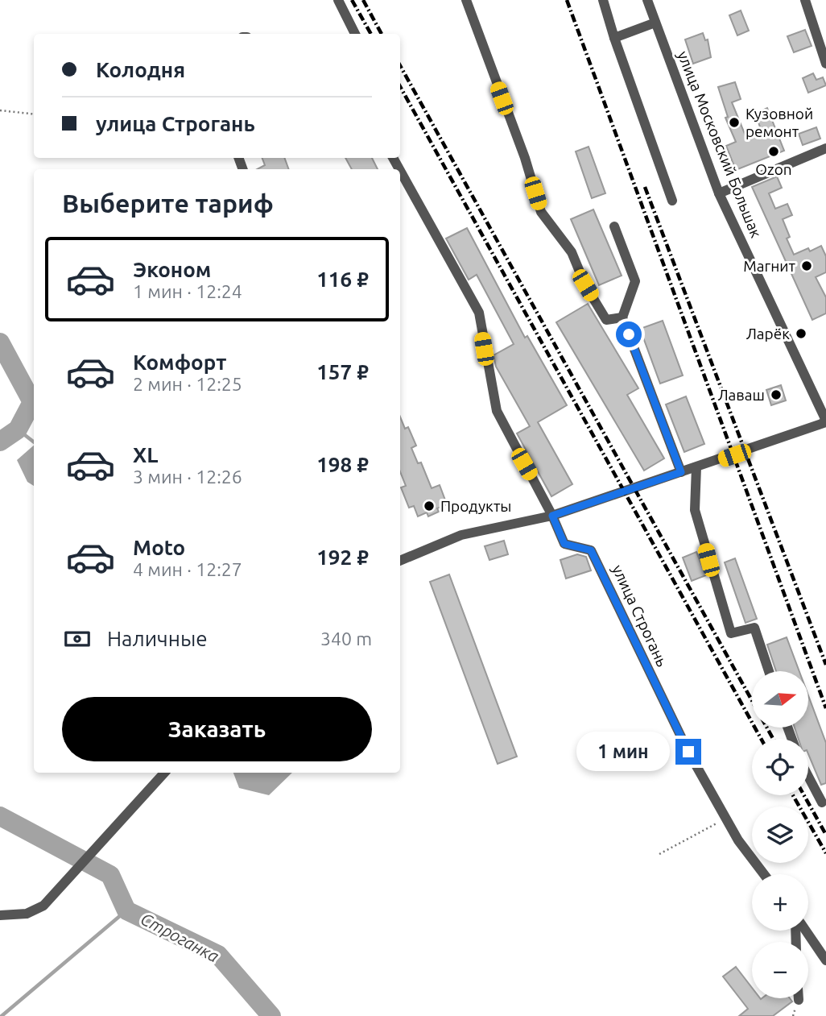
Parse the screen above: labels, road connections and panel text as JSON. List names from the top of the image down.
{
  "streets": {
    "street": ["улица Московский Большак", "улица Строгань"]
  },
  "water": ["Строганка"],
  "places": [
    "Кузовной ремонт",
    "Ozon",
    "Магнит",
    "Ларёк",
    "Лаваш",
    "Продукты"
  ],
  "north": "right",
  "page": {
    "banner": ["Колодня", "улица Строгань"],
    "heading": "Выберите тариф",
    "list": [
      {
        "name": "Эконом",
        "note": "1 мин · 12:24",
        "value": "116 ₽"
      },
      {
        "name": "Комфорт",
        "note": "2 мин · 12:25",
        "value": "157 ₽"
      },
      {
        "name": "XL",
        "note": "3 мин · 12:26",
        "value": "198 ₽"
      },
      {
        "name": "Moto",
        "note": "4 мин · 12:27",
        "value": "192 ₽"
      }
    ],
    "pay": ["Наличные", "340 m"],
    "map_buttons": ["+", "−"],
    "buttons": "Заказать",
    "bubble": "1 мин"
  }
}
